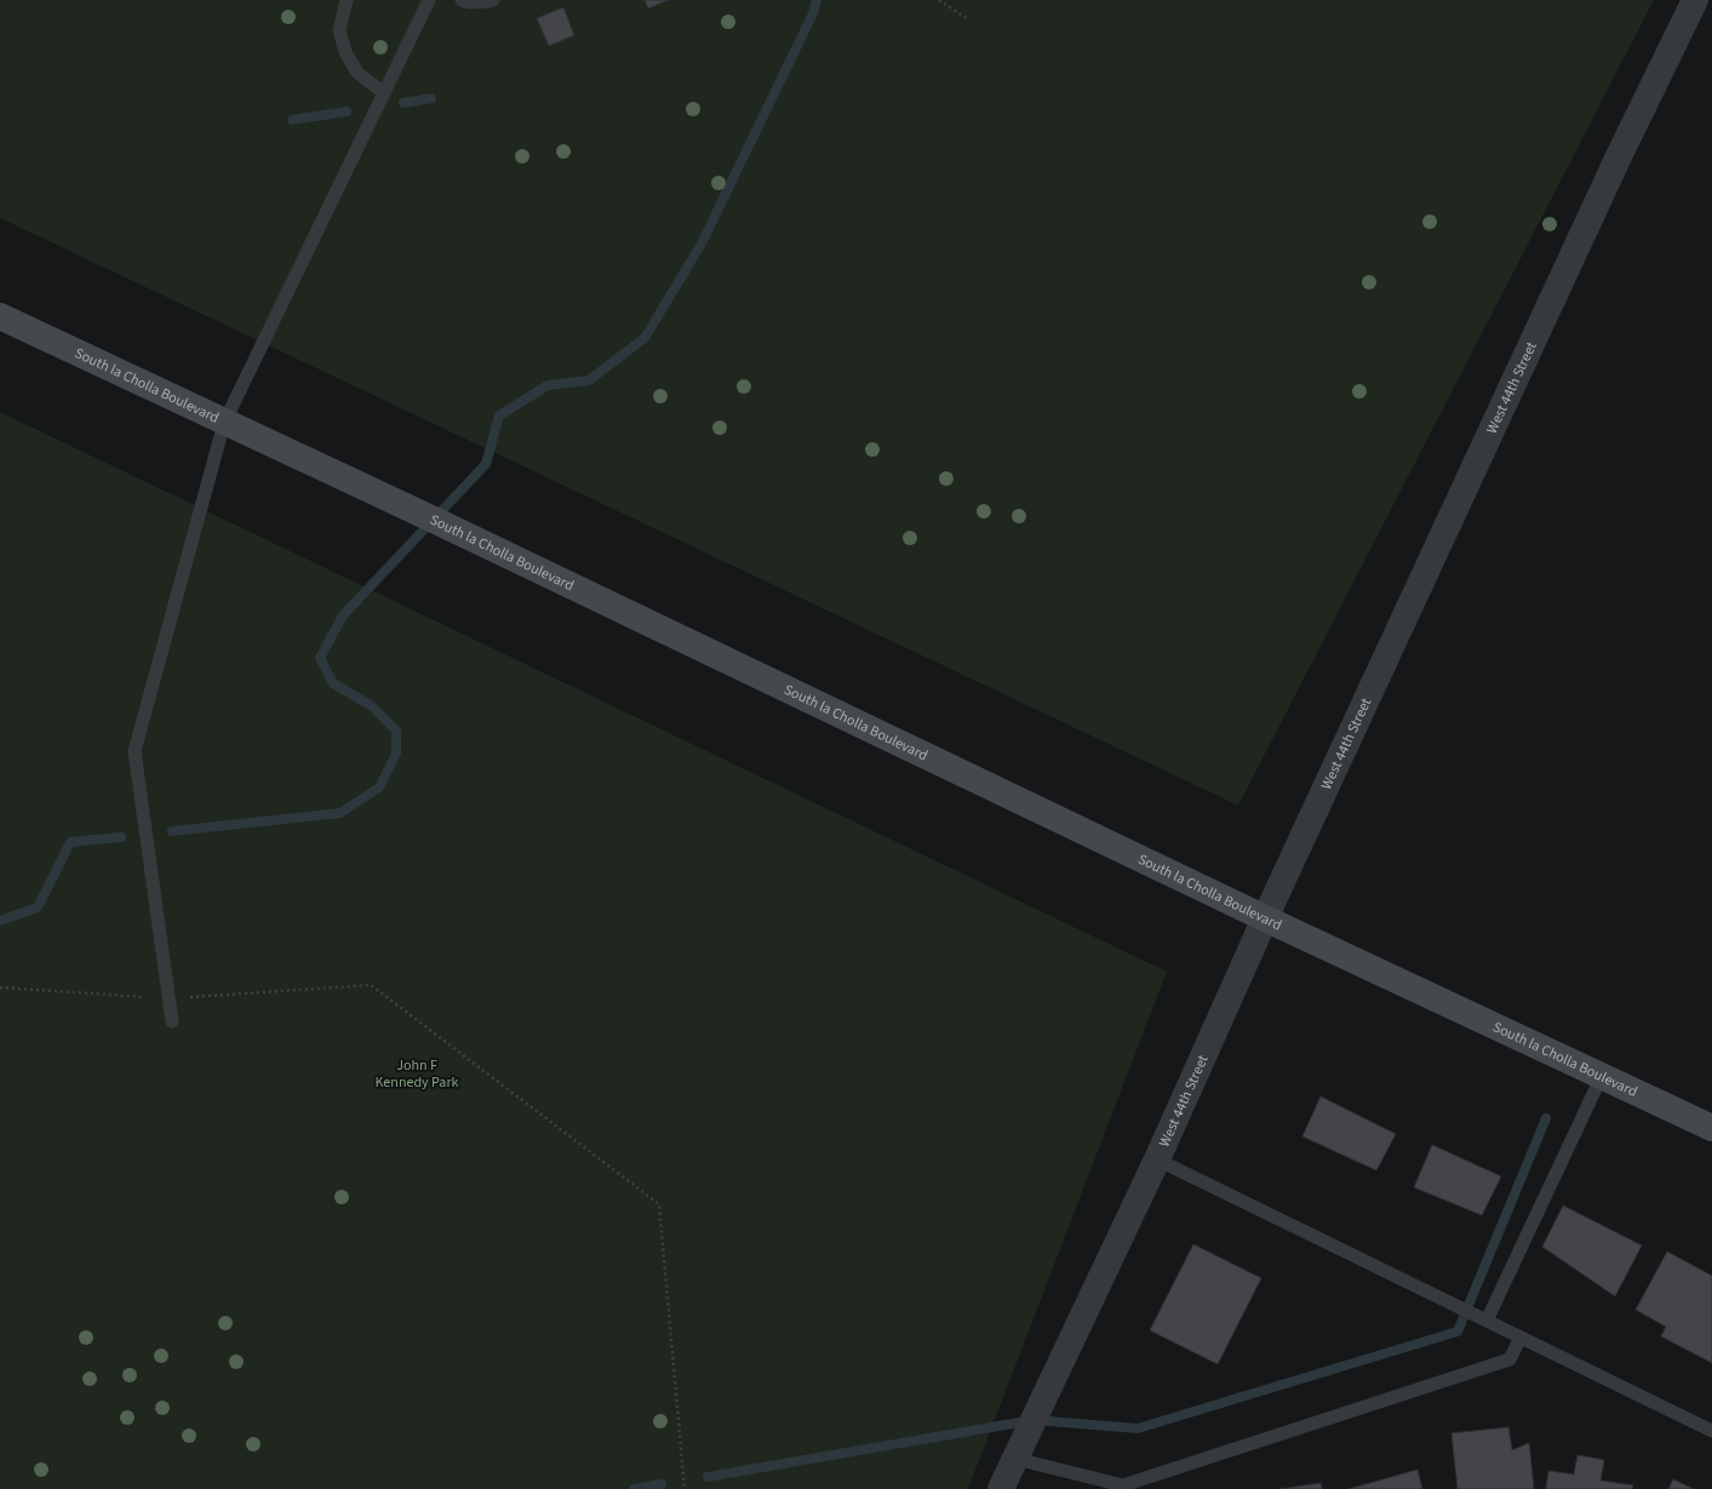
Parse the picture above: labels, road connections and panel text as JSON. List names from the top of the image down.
{
  "streets": {
    "main road": ["South la Cholla Boulevard"],
    "street": ["West 44th Street"]
  },
  "crossings": [
    ["South la Cholla Boulevard", "West 44th Street"]
  ],
  "parks": ["John F Kennedy Park"]
}
